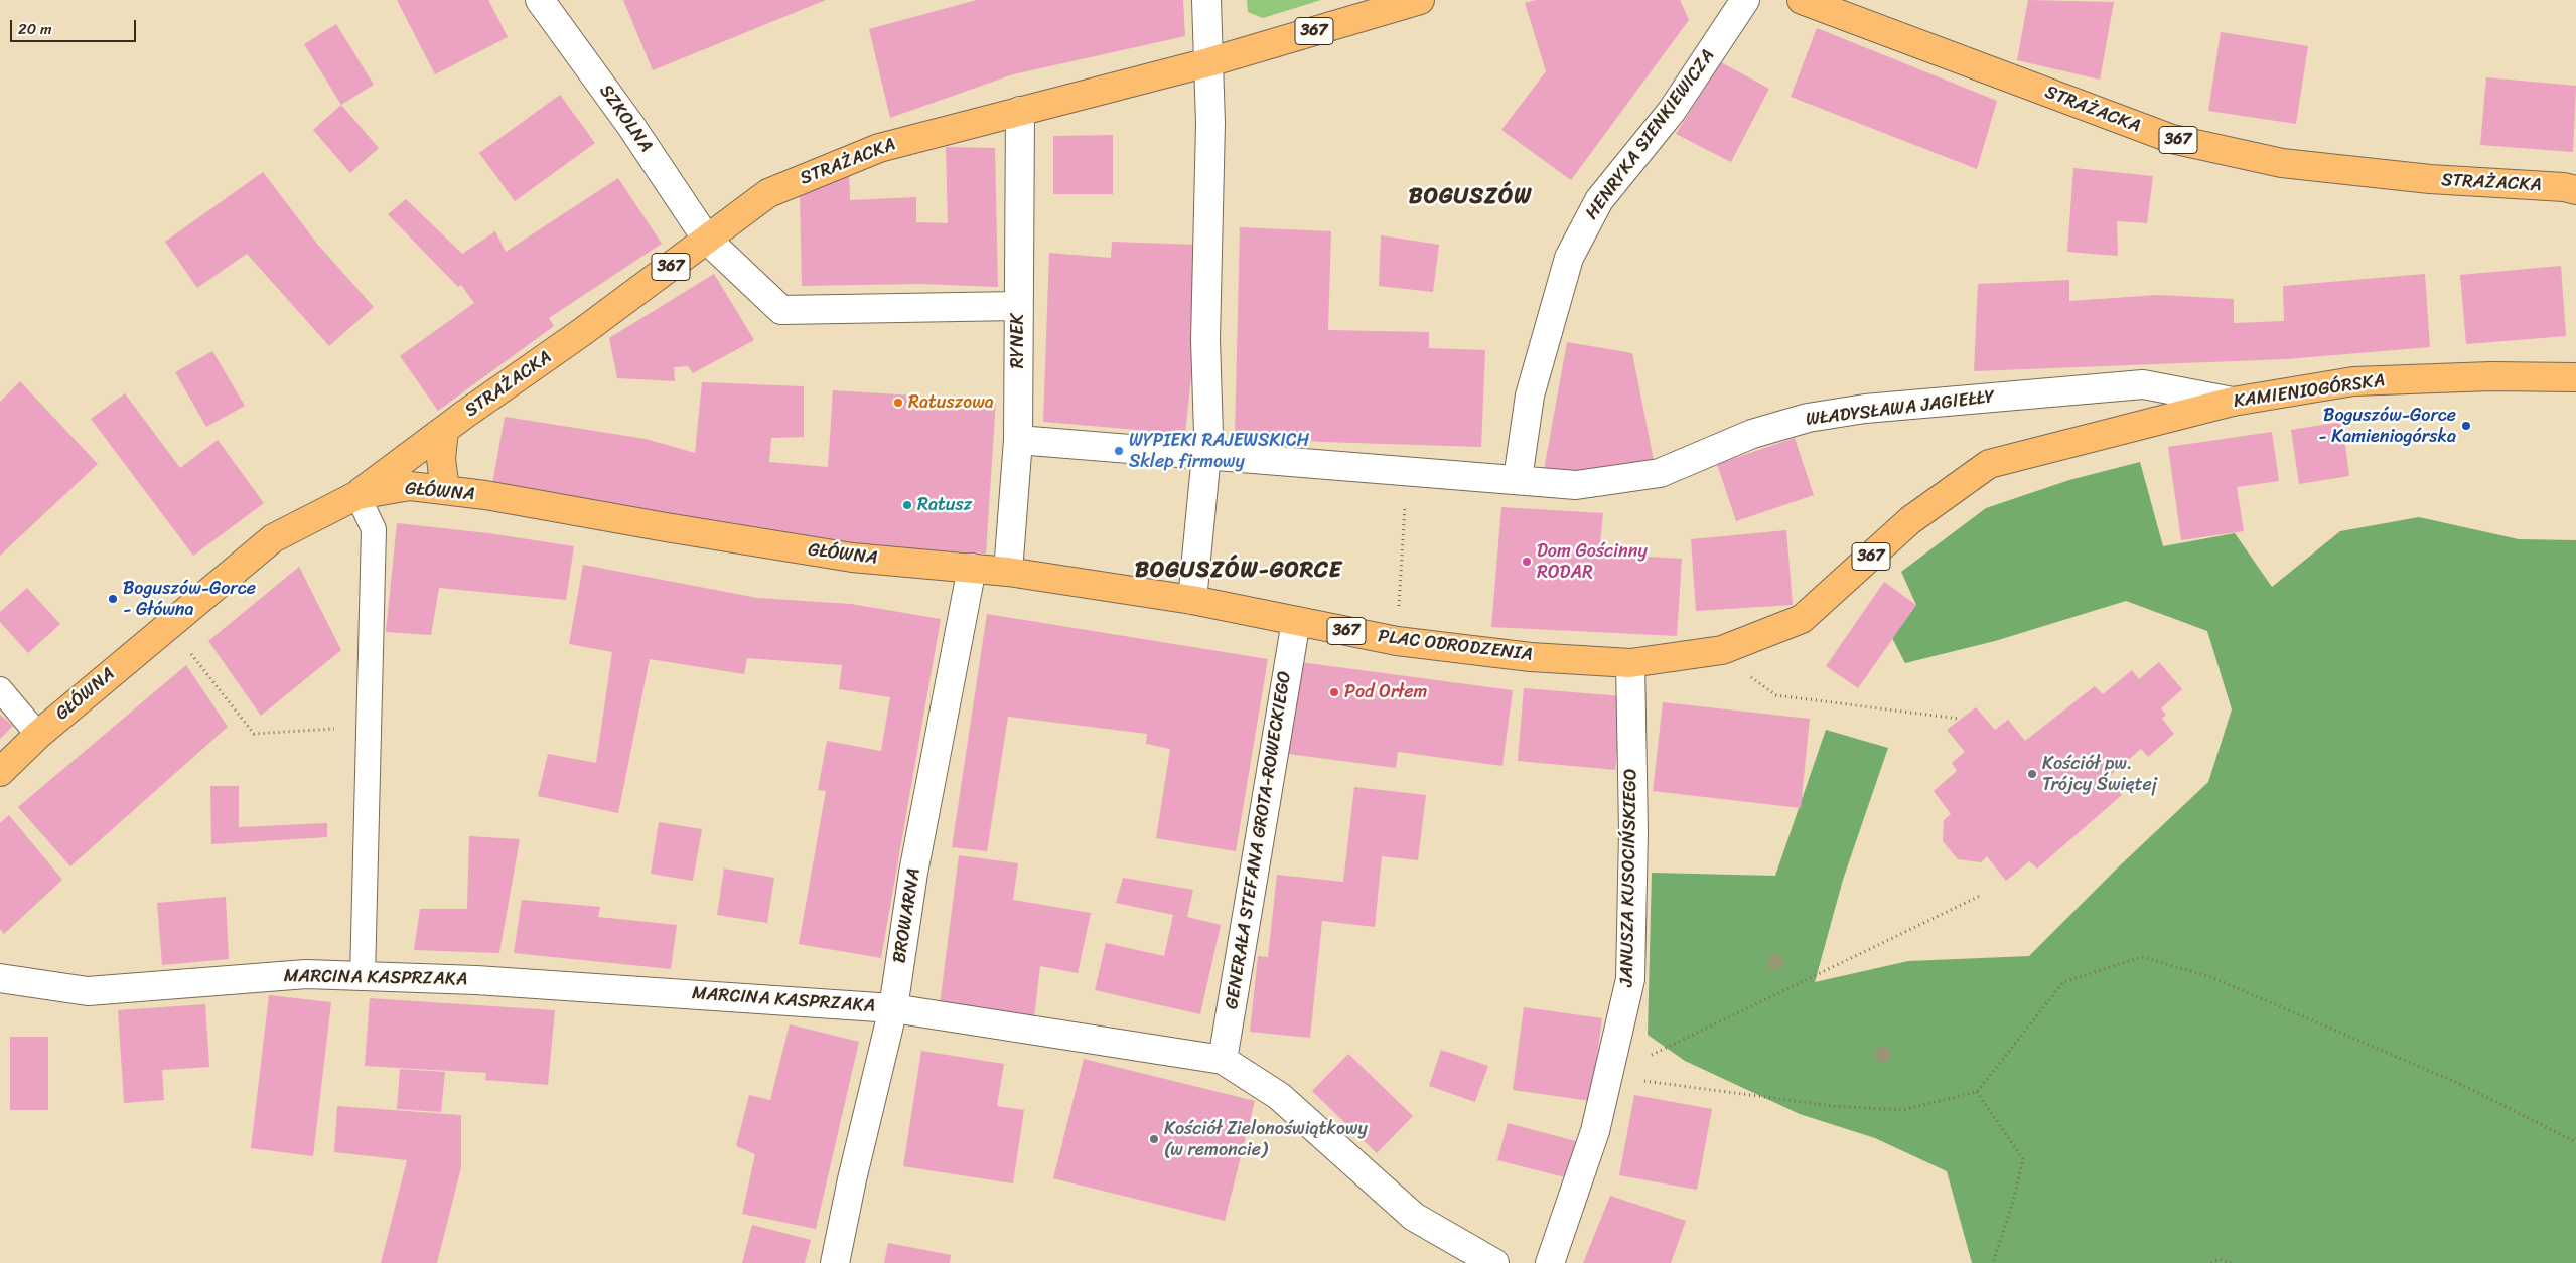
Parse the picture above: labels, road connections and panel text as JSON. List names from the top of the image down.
{
  "streets": {
    "main road": [
      "367",
      "STRAŻACKA",
      "KAMIENIOGÓRSKA",
      "GŁÓWNA",
      "PLAC ODRODZENIA"
    ],
    "street": [
      "SZKOLNA",
      "HENRYKA SIENKIEWICZA",
      "RYNEK",
      "WŁADYSŁAWA JAGIEŁŁY",
      "GENERAŁA STEFANA GROTA-ROWECKIEGO",
      "JANUSZA KUSOCIŃSKIEGO",
      "BROWARNA",
      "MARCINA KASPRZAKA"
    ]
  },
  "crossings": [
    ["STRAŻACKA", "SZKOLNA"],
    ["STRAŻACKA", "RYNEK"],
    ["STRAŻACKA", "GŁÓWNA"],
    ["SZKOLNA", "RYNEK"],
    ["HENRYKA SIENKIEWICZA", "WŁADYSŁAWA JAGIEŁŁY"],
    ["RYNEK", "WŁADYSŁAWA JAGIEŁŁY"],
    ["RYNEK", "PLAC ODRODZENIA"],
    ["KAMIENIOGÓRSKA", "WŁADYSŁAWA JAGIEŁŁY"],
    ["KAMIENIOGÓRSKA", "PLAC ODRODZENIA"],
    ["KAMIENIOGÓRSKA", "JANUSZA KUSOCIŃSKIEGO"],
    ["GŁÓWNA", "PLAC ODRODZENIA"],
    ["GŁÓWNA", "BROWARNA"],
    ["PLAC ODRODZENIA", "GENERAŁA STEFANA GROTA-ROWECKIEGO"],
    ["PLAC ODRODZENIA", "JANUSZA KUSOCIŃSKIEGO"],
    ["PLAC ODRODZENIA", "BROWARNA"],
    ["GENERAŁA STEFANA GROTA-ROWECKIEGO", "MARCINA KASPRZAKA"],
    ["BROWARNA", "MARCINA KASPRZAKA"]
  ],
  "districts": ["BOGUSZÓW", "BOGUSZÓW-GORCE"],
  "places": [
    "Ratuszowa",
    "Boguszów-Gorce - Kamieniogórska",
    "WYPIEKI RAJEWSKICH Sklep firmowy",
    "Ratusz",
    "Dom Gościnny RODAR",
    "Boguszów-Gorce - Główna",
    "Pod Orłem",
    "Kościół pw. Trójcy Świętej",
    "Kościół Zielonoświątkowy (w remoncie)"
  ],
  "scale_bar": "20 m"
}
